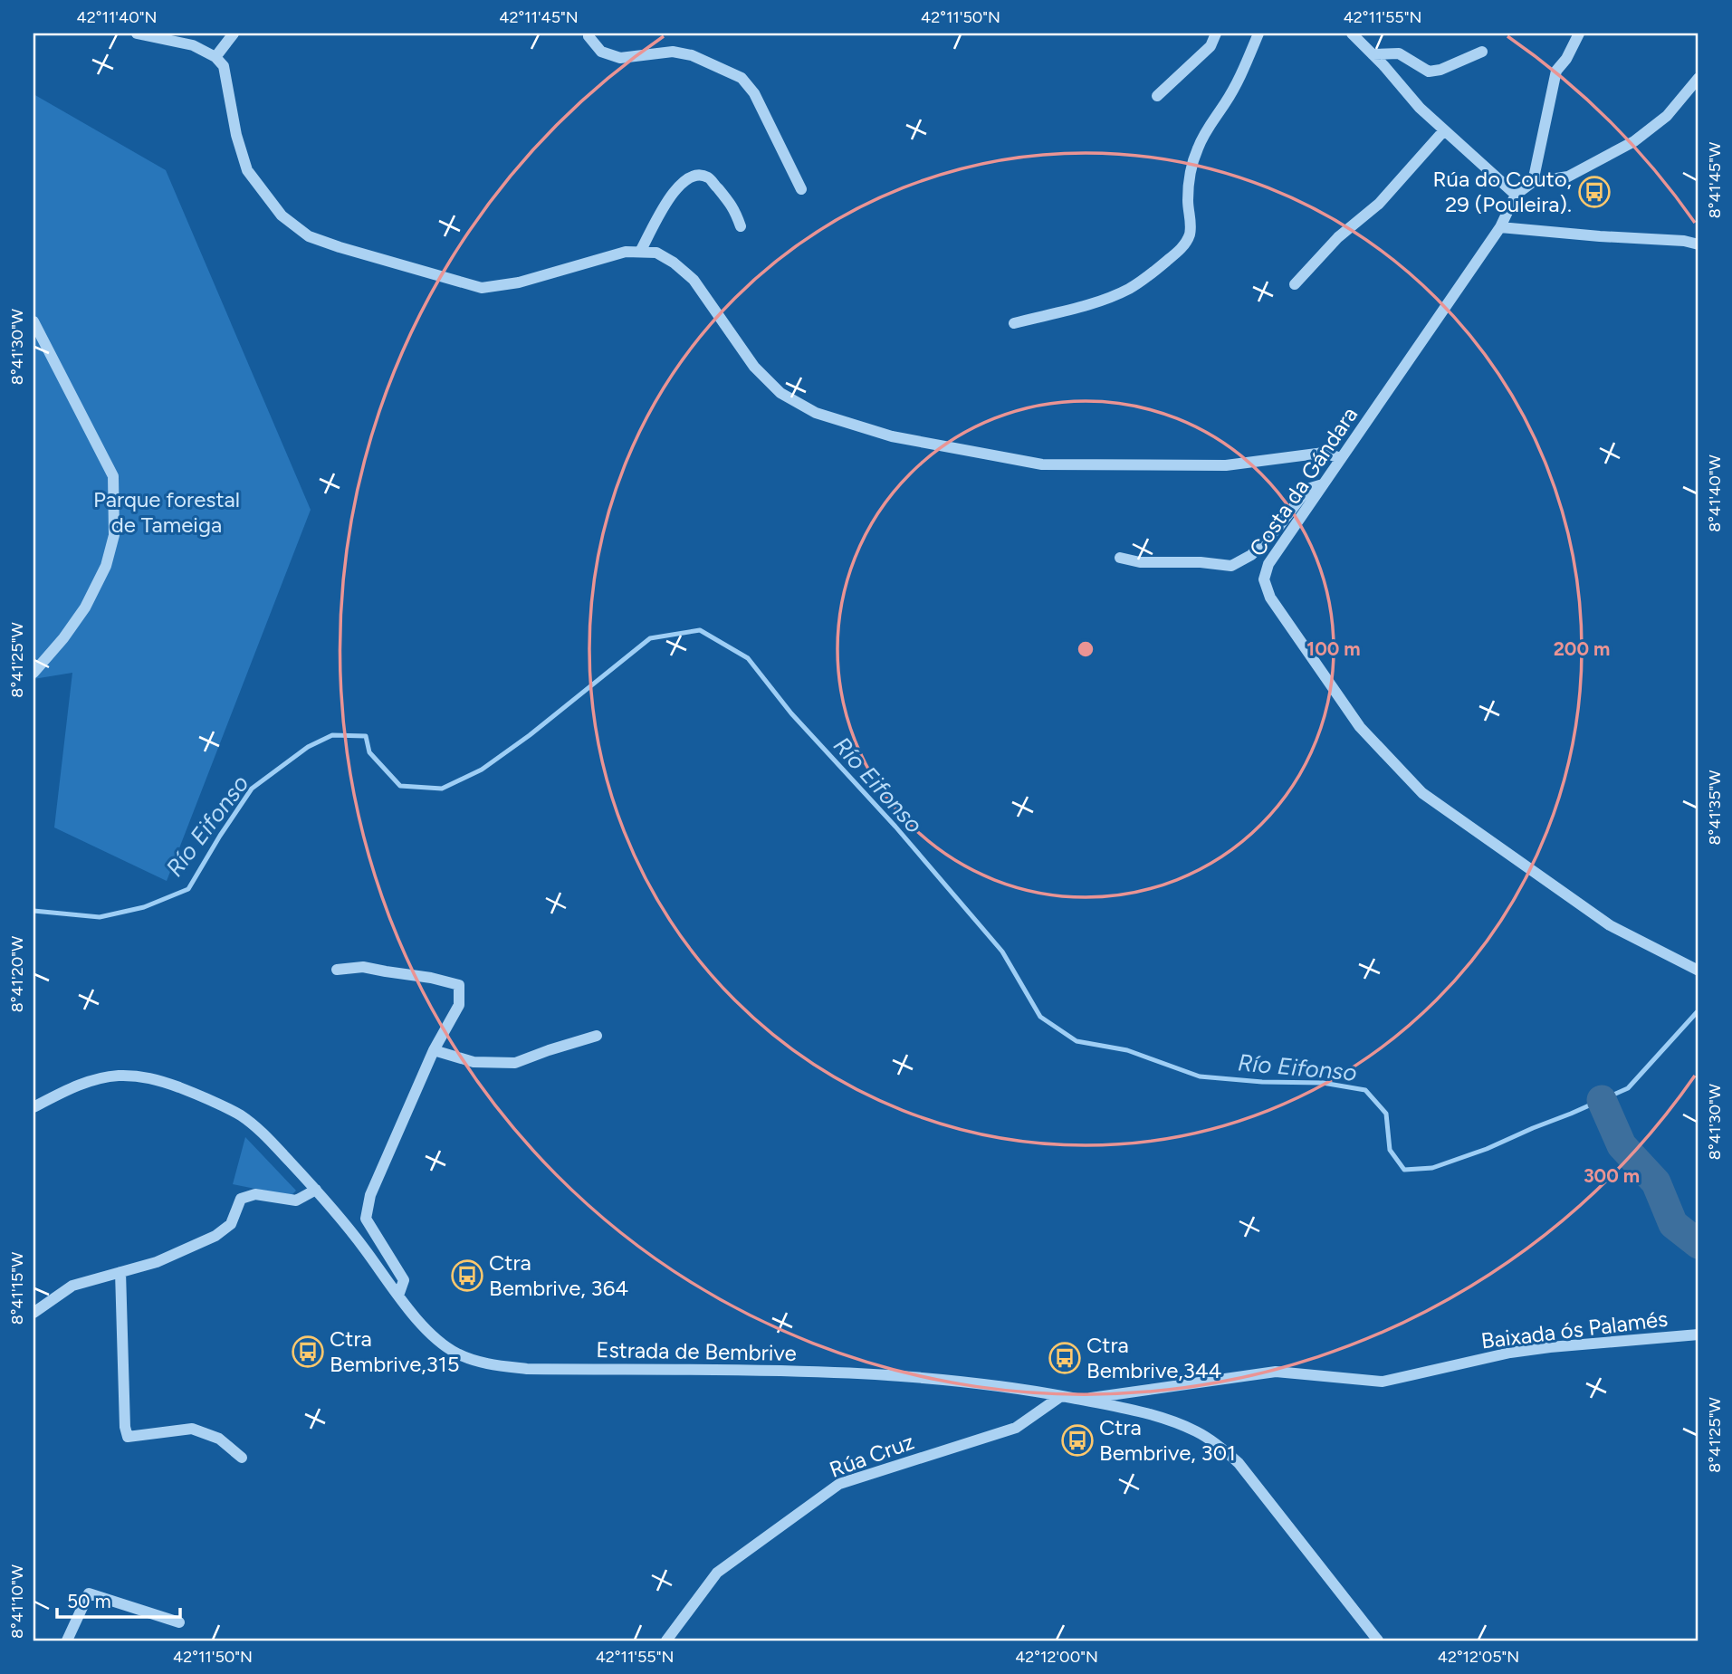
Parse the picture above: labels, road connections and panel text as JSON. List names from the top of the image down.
{
  "streets": {
    "street": [
      "Costa da Gándara",
      "Baixada ós Palamés",
      "Estrada de Bembrive",
      "Rúa Cruz"
    ]
  },
  "crossings": [
    ["Baixada ós Palamés", "Estrada de Bembrive"],
    ["Estrada de Bembrive", "Rúa Cruz"]
  ],
  "water": ["Río Eifonso"],
  "parks": ["Parque forestal de Tameiga"],
  "places": {
    "bus stop": [
      "Rúa do Couto, 29 (Pouleira).",
      "Ctra Bembrive, 364",
      "Ctra Bembrive,315",
      "Ctra Bembrive,344",
      "Ctra Bembrive, 301"
    ]
  },
  "scale_bar": "50 m",
  "coordinates": [
    "42°11'40\"N",
    "42°11'45\"N",
    "42°11'50\"N",
    "42°11'55\"N",
    "8°41'45\"W",
    "8°41'30\"W",
    "8°41'40\"W",
    "8°41'25\"W",
    "8°41'35\"W",
    "8°41'20\"W",
    "8°41'15\"W",
    "8°41'10\"W",
    "42°12'00\"N",
    "42°12'05\"N"
  ],
  "rings": ["100 m", "200 m", "300 m"]
}
